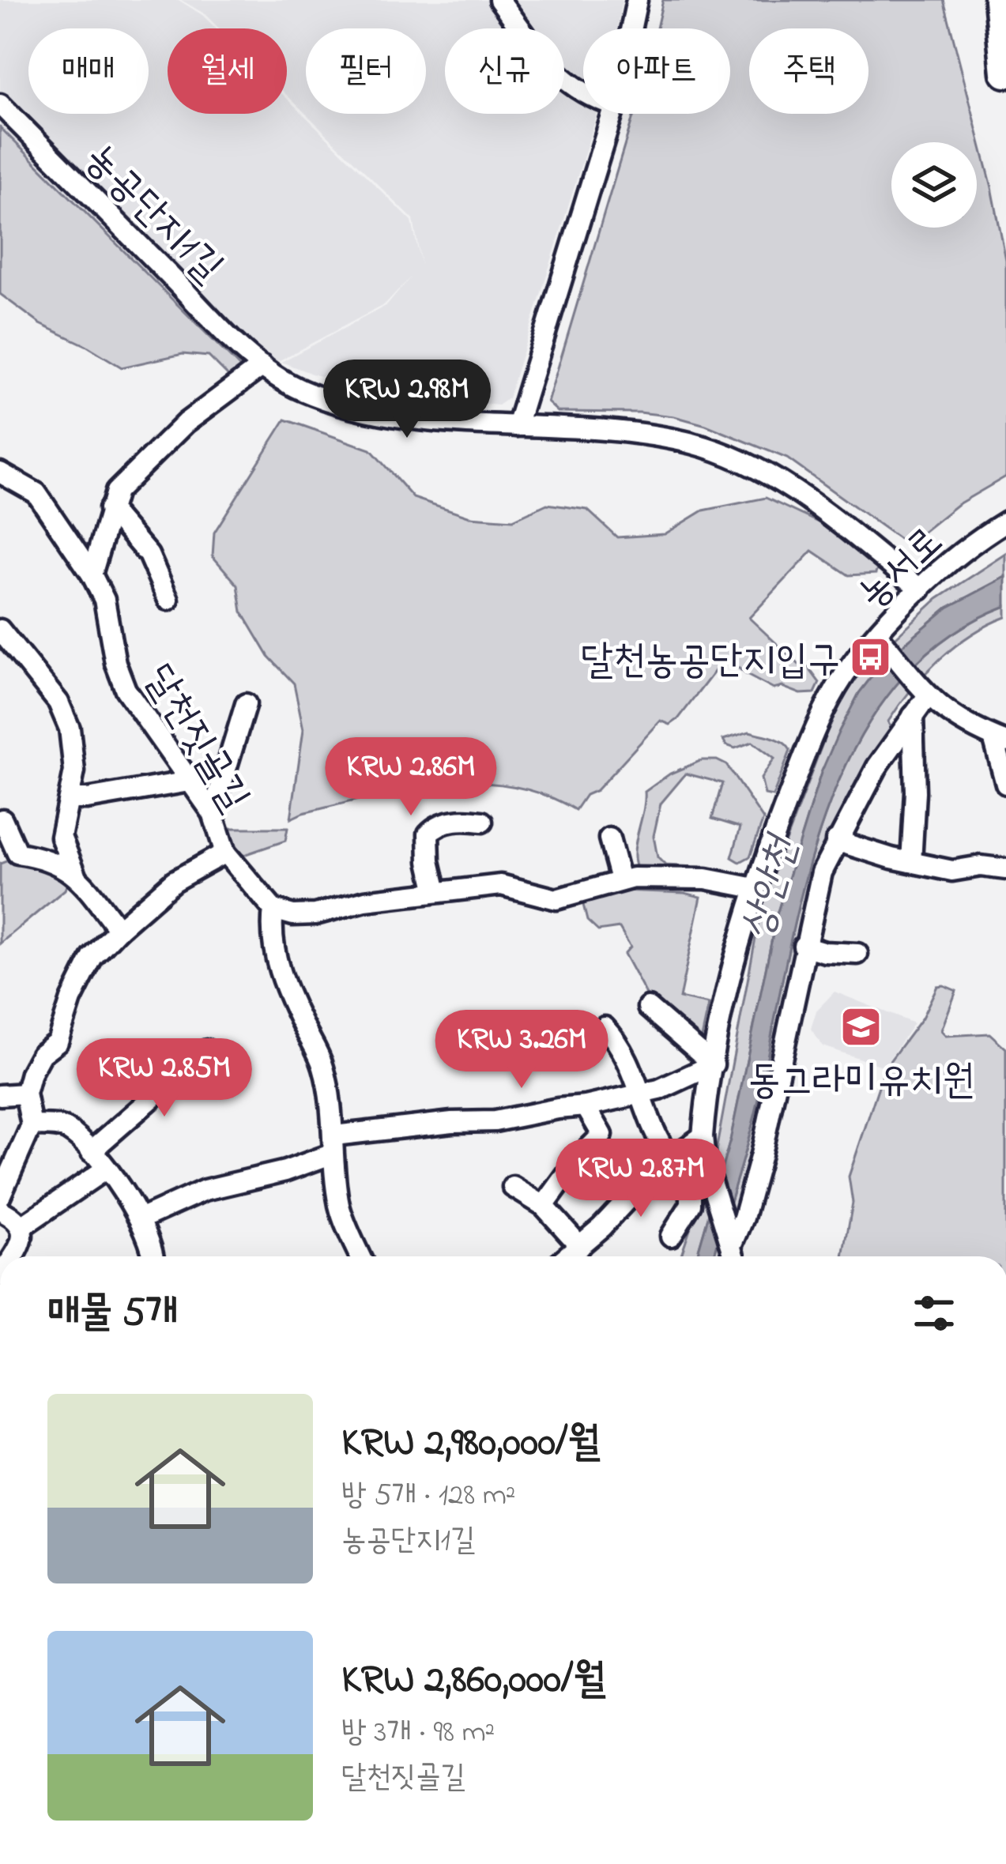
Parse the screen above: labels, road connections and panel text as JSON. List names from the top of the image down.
{
  "streets": {
    "street": ["농공단지1길", "농서로", "달천짓골길"]
  },
  "crossings": [
    ["농공단지1길", "농서로"]
  ],
  "water": ["상안천"],
  "places": {
    "bus stop": ["달천농공단지입구"],
    "school or university": ["동그라미유치원"]
  },
  "page": {
    "chip": [
      "매매",
      "월세",
      "필터",
      "신규",
      "아파트",
      "주택"
    ],
    "price": [
      "KRW 2.98M",
      "KRW 2.86M",
      "KRW 3.26M",
      "KRW 2.85M",
      "KRW 2.87M"
    ],
    "heading": "매물 5개",
    "list": [
      {
        "name": "KRW 2,980,000/월",
        "note": "방 5개 · 128 m² · 농공단지1길"
      },
      {
        "name": "KRW 2,860,000/월",
        "note": "방 3개 · 98 m² · 달천짓골길"
      }
    ]
  }
}
